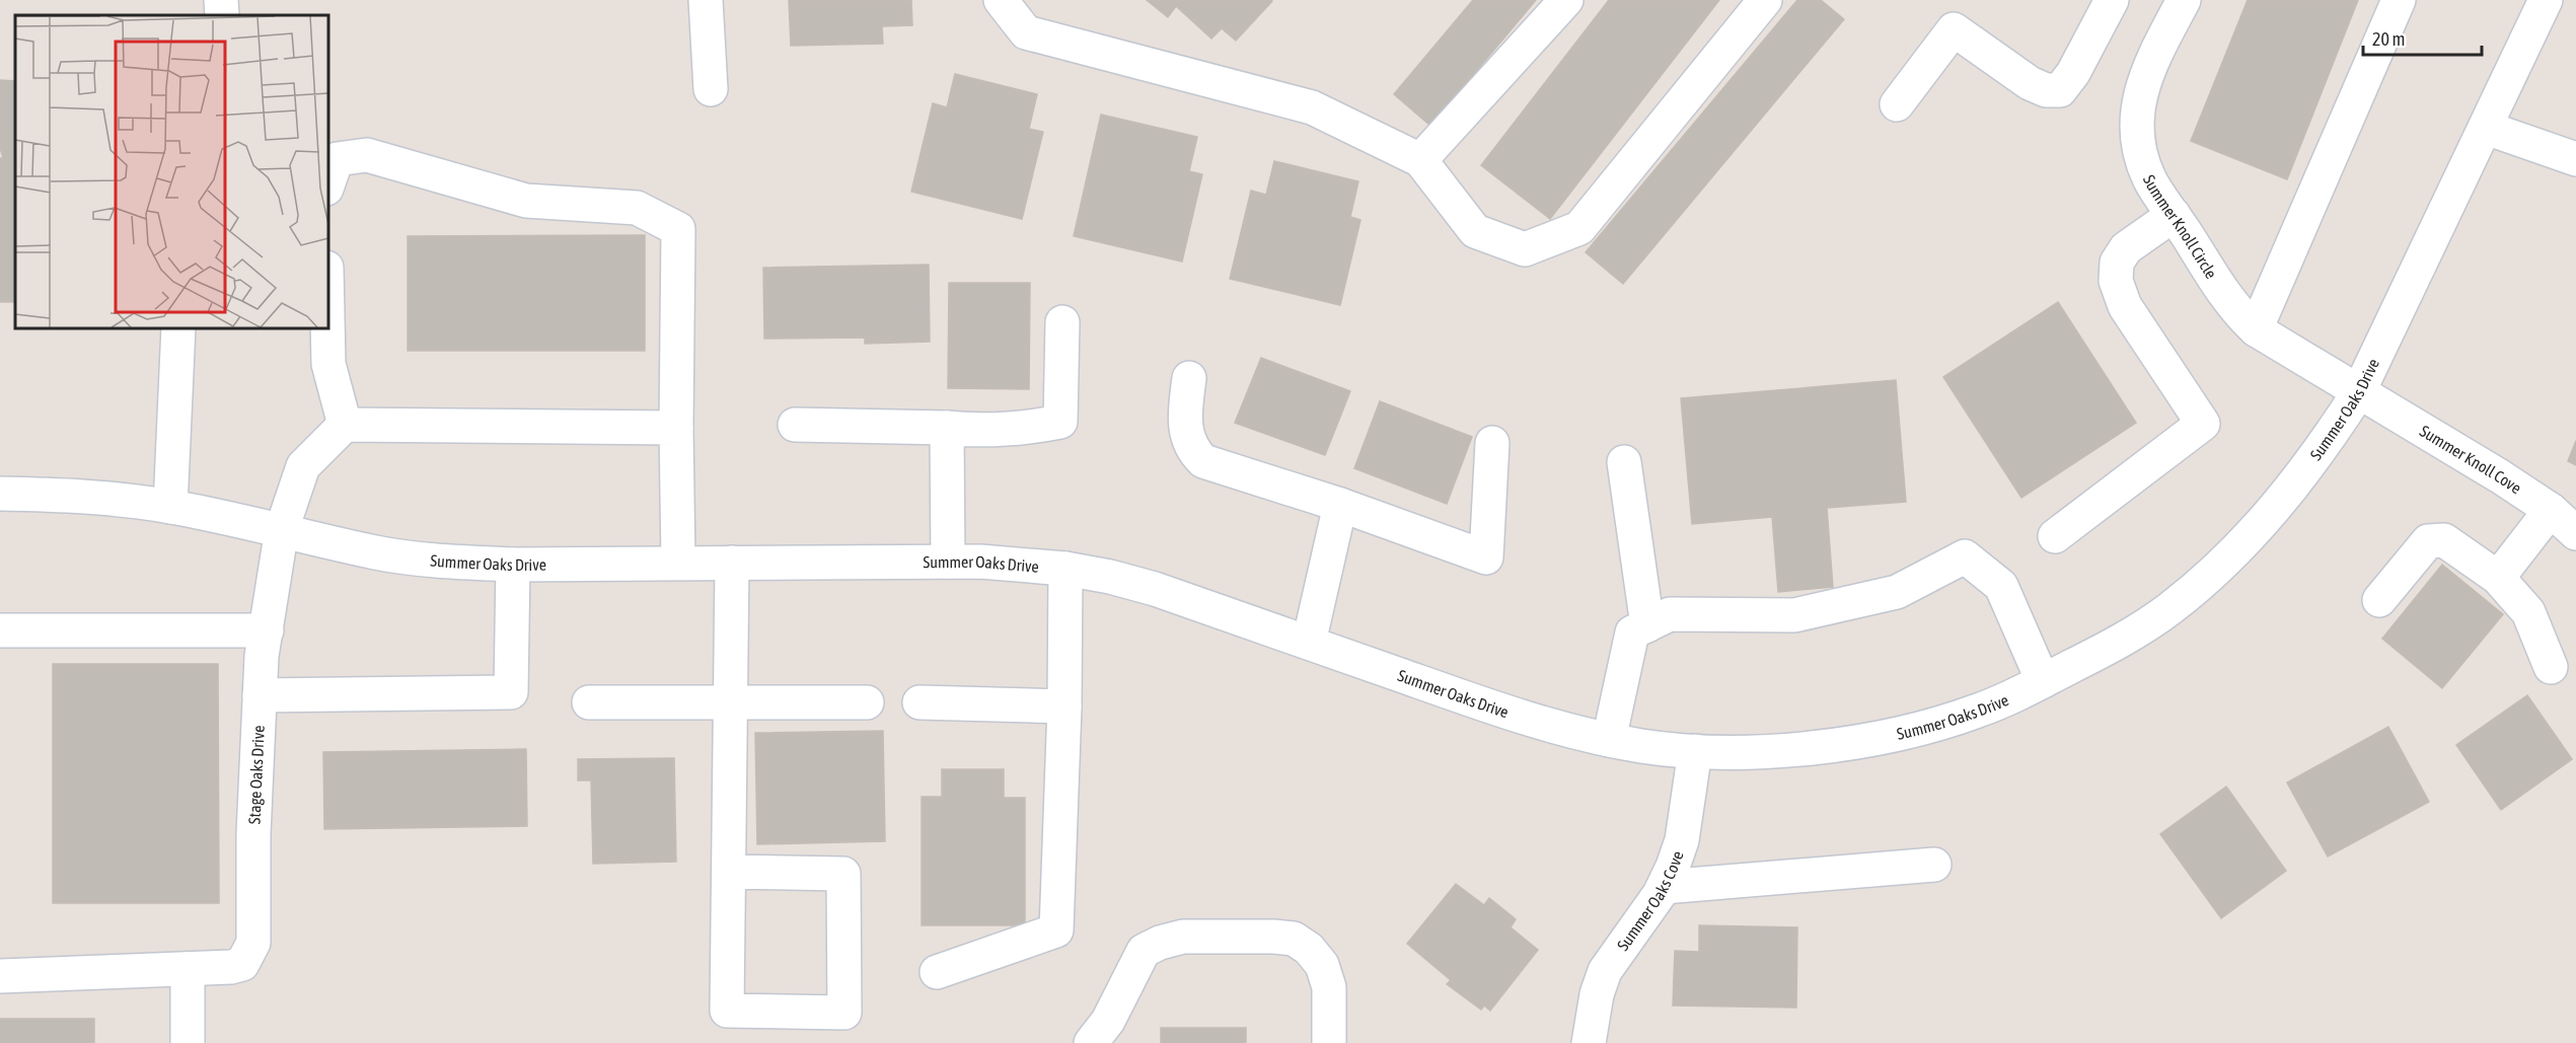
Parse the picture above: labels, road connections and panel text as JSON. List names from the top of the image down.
{
  "streets": {
    "street": [
      "Summer Knoll Circle",
      "Summer Oaks Drive",
      "Summer Knoll Cove",
      "Stage Oaks Drive",
      "Summer Oaks Cove"
    ]
  },
  "crossings": [
    ["Summer Knoll Circle", "Summer Oaks Drive"],
    ["Summer Knoll Circle", "Summer Knoll Cove"],
    ["Summer Oaks Drive", "Summer Knoll Cove"],
    ["Summer Oaks Drive", "Stage Oaks Drive"],
    ["Summer Oaks Drive", "Summer Oaks Cove"]
  ],
  "scale_bar": "20 m"
}
